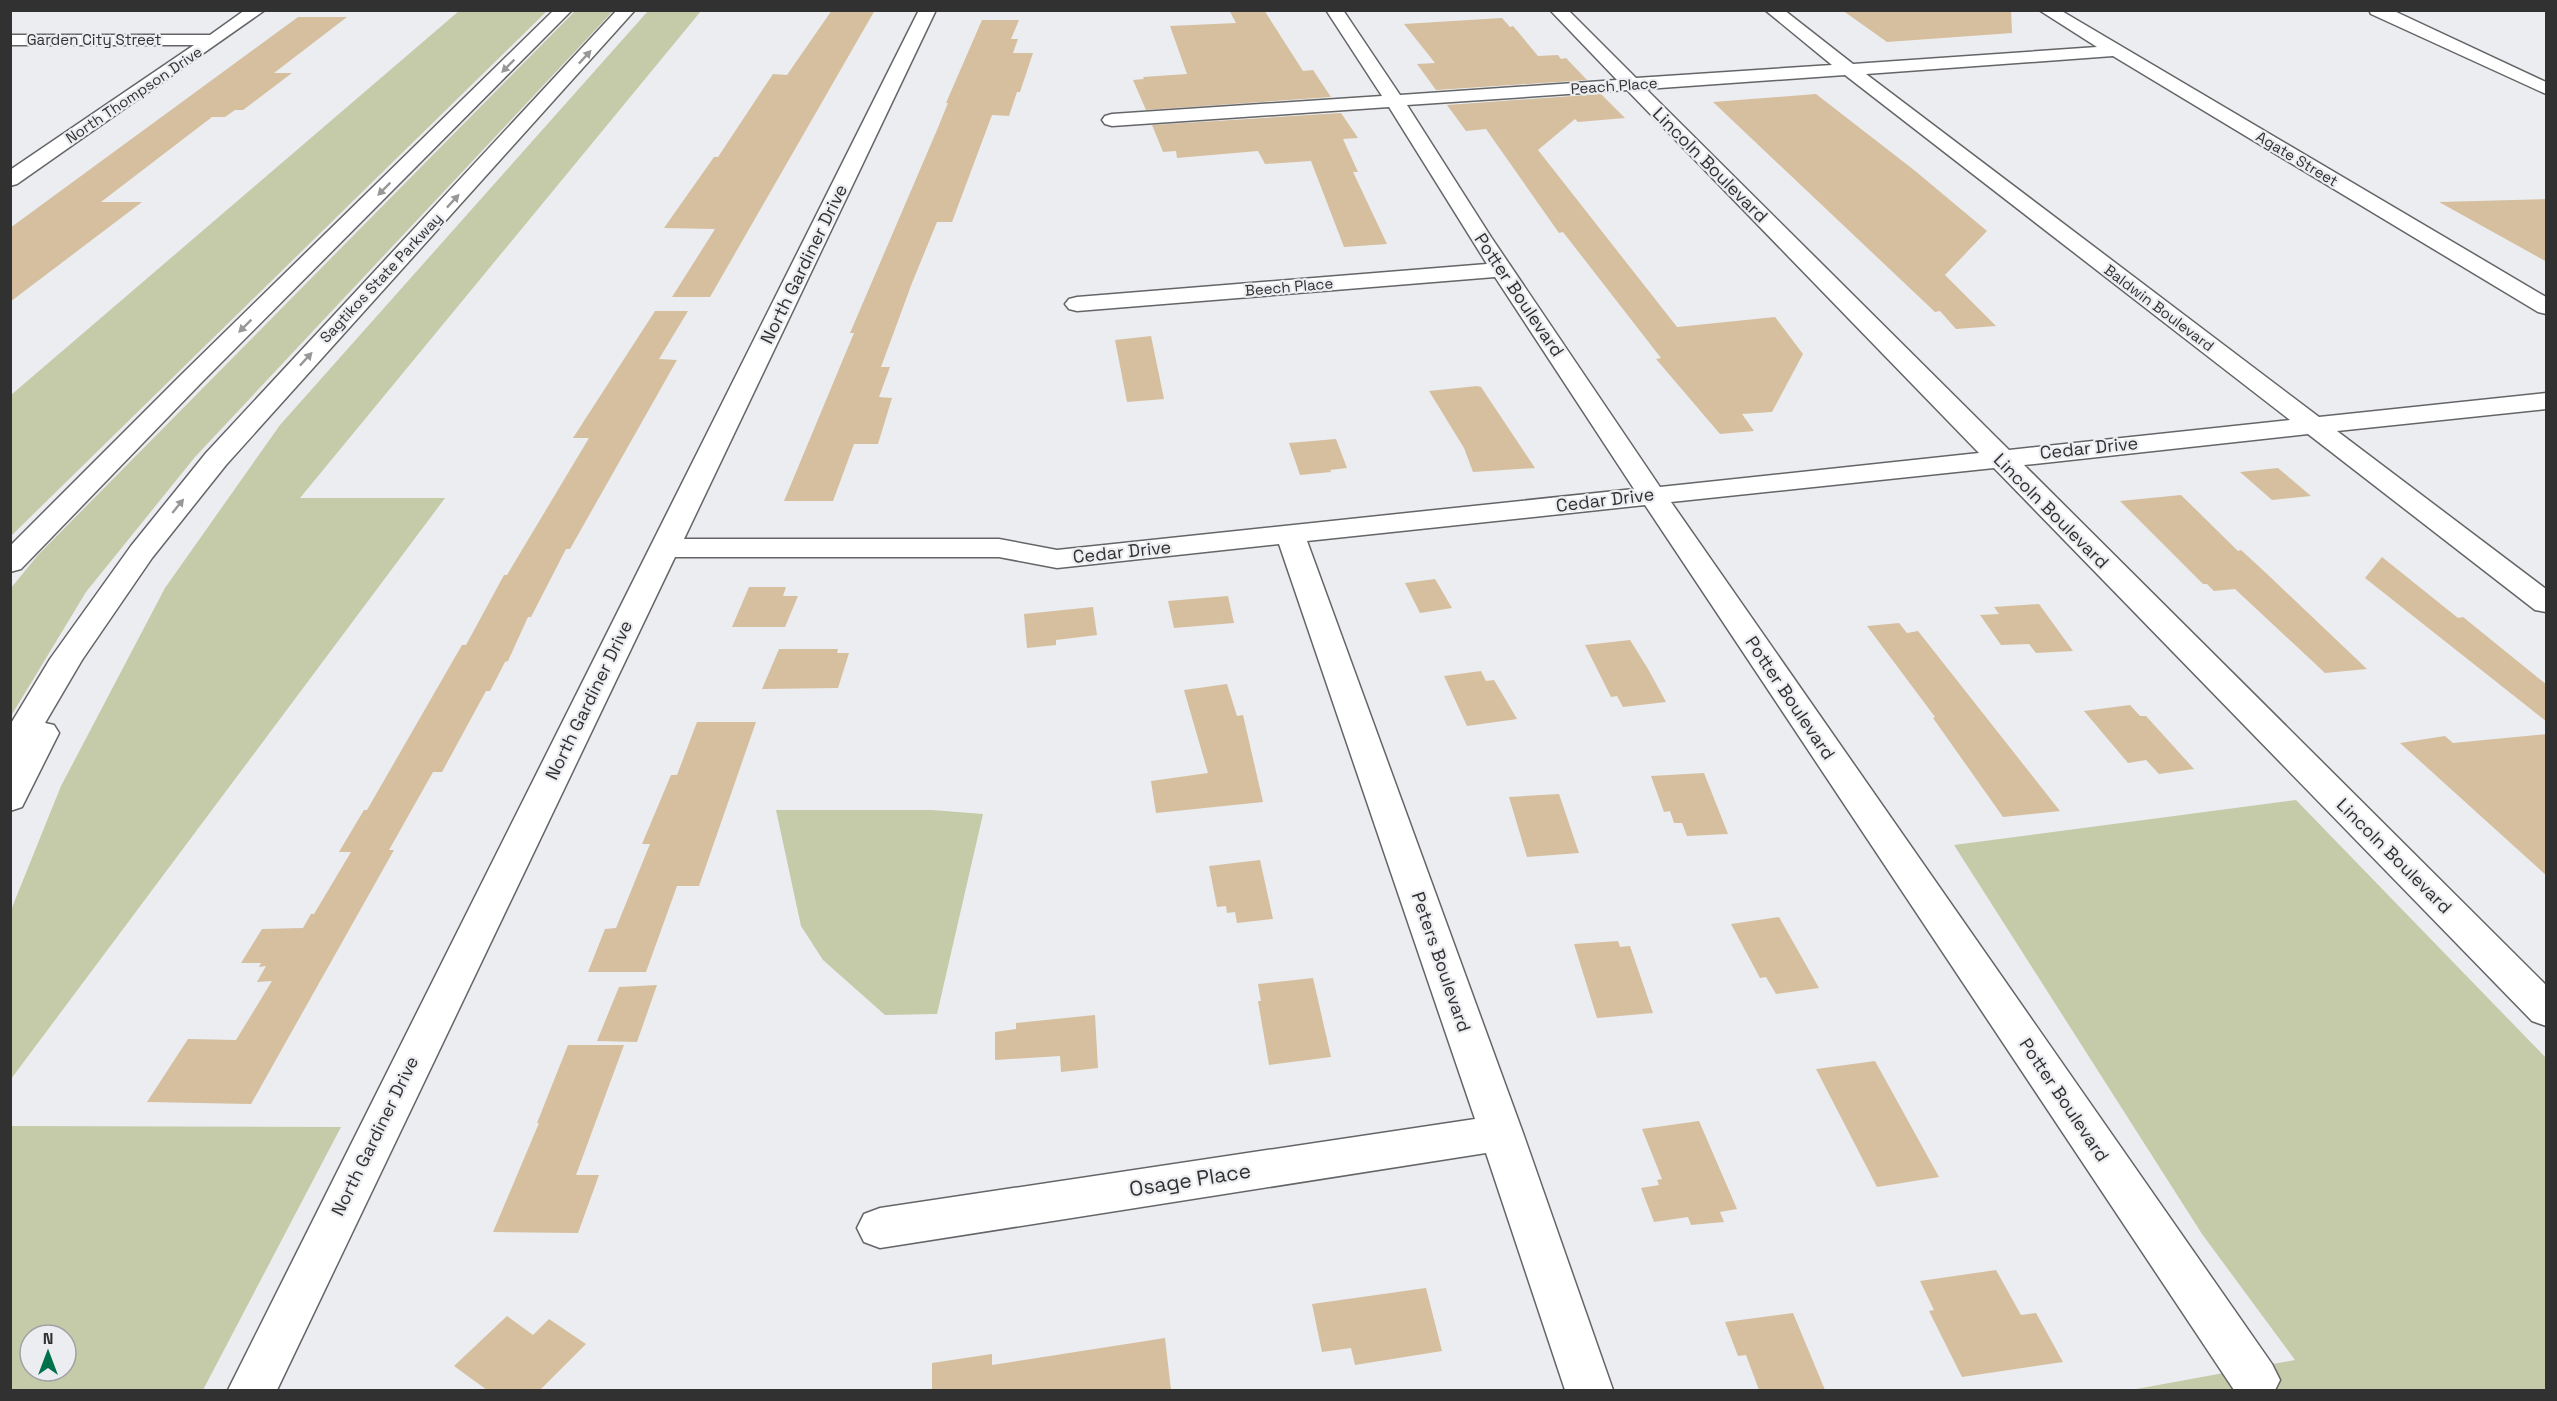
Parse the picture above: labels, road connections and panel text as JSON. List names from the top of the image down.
{
  "streets": {
    "main road": [
      "Garden City Street",
      "Peach Place",
      "North Thompson Drive",
      "Agate Street",
      "Lincoln Boulevard",
      "North Gardiner Drive",
      "Sagtikos State Parkway",
      "Beech Place",
      "Potter Boulevard",
      "Baldwin Boulevard",
      "Cedar Drive",
      "Peters Boulevard",
      "Osage Place"
    ]
  },
  "crossings": [
    ["Garden City Street", "North Thompson Drive"],
    ["Peach Place", "Agate Street"],
    ["Peach Place", "Lincoln Boulevard"],
    ["Peach Place", "Potter Boulevard"],
    ["Peach Place", "Baldwin Boulevard"],
    ["Lincoln Boulevard", "Cedar Drive"],
    ["North Gardiner Drive", "Cedar Drive"],
    ["Beech Place", "Potter Boulevard"],
    ["Potter Boulevard", "Cedar Drive"],
    ["Baldwin Boulevard", "Cedar Drive"],
    ["Cedar Drive", "Peters Boulevard"],
    ["Peters Boulevard", "Osage Place"]
  ],
  "north": "top"
}
